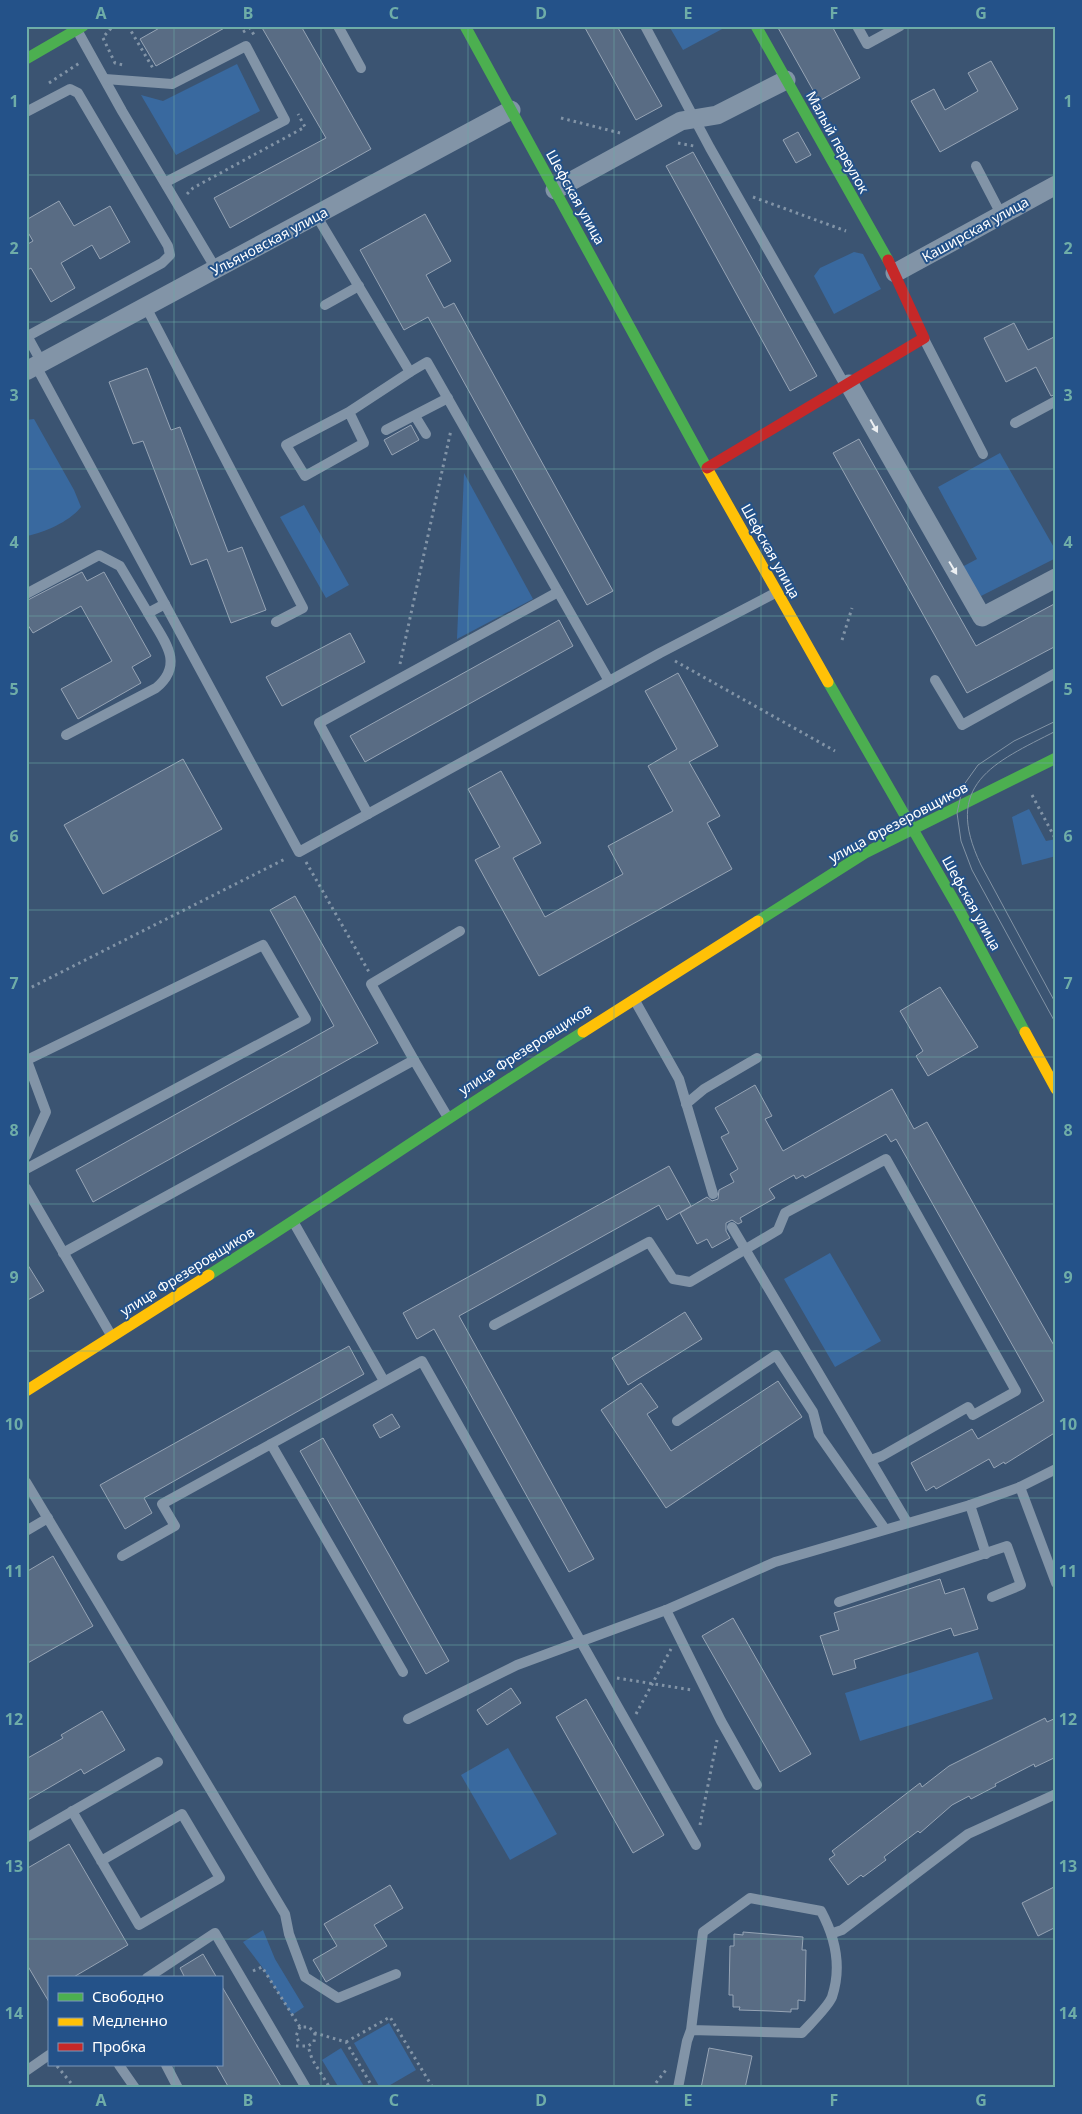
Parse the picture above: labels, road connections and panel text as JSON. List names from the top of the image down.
{
  "streets": {
    "main road": ["Малый переулок", "Шефская улица", "улица Фрезеровщиков"],
    "street": ["Каширская улица", "Ульяновская улица"]
  },
  "crossings": [
    ["Малый переулок", "Каширская улица"],
    ["Шефская улица", "Ульяновская улица"],
    ["Шефская улица", "улица Фрезеровщиков"]
  ],
  "legend": ["Свободно", "Медленно", "Пробка"],
  "grid": {
    "columns": [
      "A",
      "B",
      "C",
      "D",
      "E",
      "F",
      "G"
    ],
    "rows": [
      "1",
      "2",
      "3",
      "4",
      "5",
      "6",
      "7",
      "8",
      "9",
      "10",
      "11",
      "12",
      "13",
      "14"
    ]
  }
}
